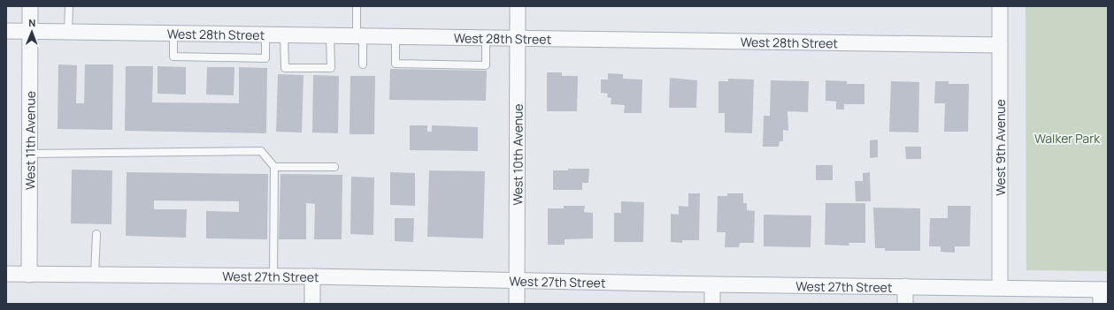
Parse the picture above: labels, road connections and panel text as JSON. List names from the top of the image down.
{
  "streets": {
    "street": [
      "West 28th Street",
      "West 11th Avenue",
      "West 9th Avenue",
      "West 10th Avenue",
      "West 27th Street"
    ]
  },
  "crossings": [
    ["West 28th Street", "West 11th Avenue"],
    ["West 28th Street", "West 9th Avenue"],
    ["West 28th Street", "West 10th Avenue"],
    ["West 11th Avenue", "West 27th Street"],
    ["West 9th Avenue", "West 27th Street"],
    ["West 10th Avenue", "West 27th Street"]
  ],
  "parks": ["Walker Park"],
  "north": "top"
}
